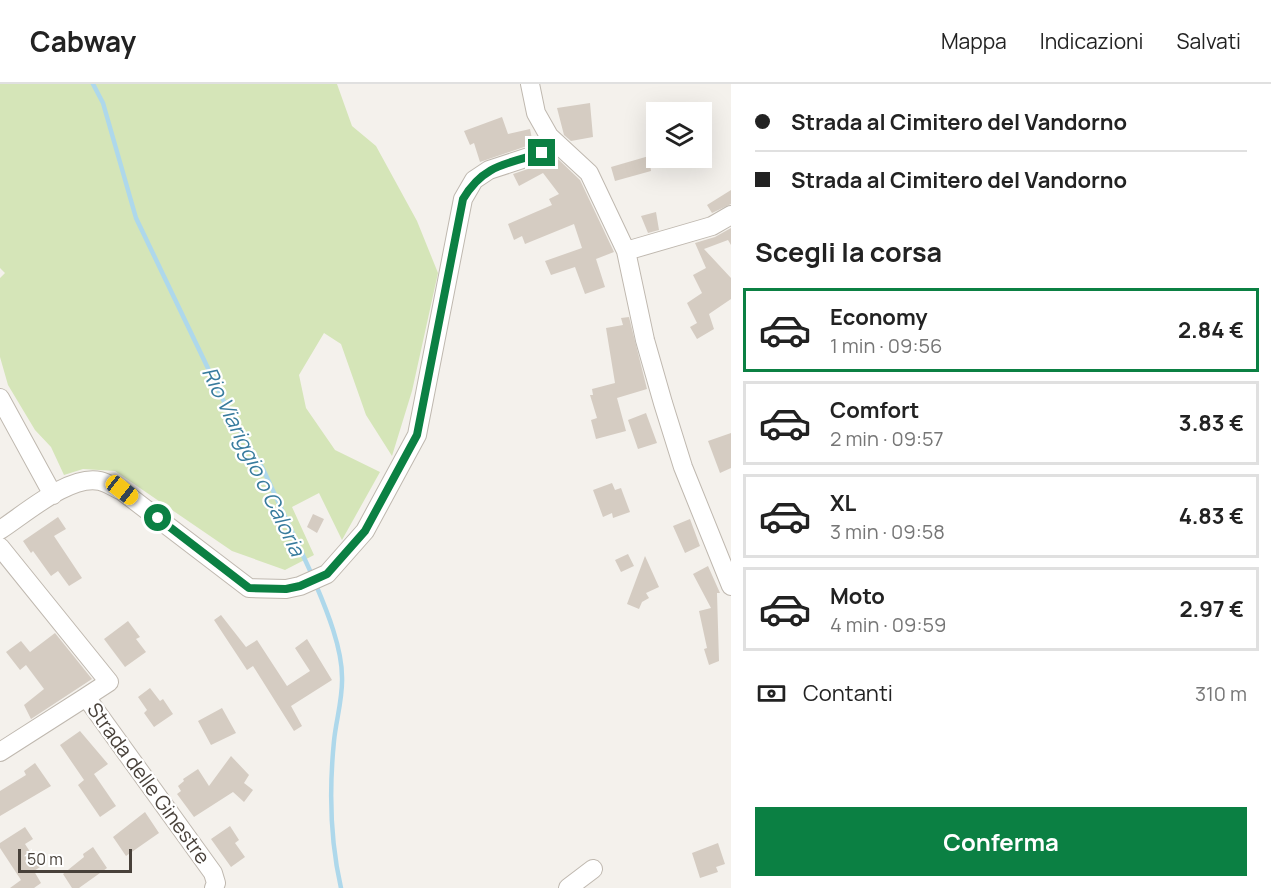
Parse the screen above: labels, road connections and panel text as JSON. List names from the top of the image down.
{
  "streets": {
    "street": ["Strada delle Ginestre"]
  },
  "water": ["Rio Viariggio o Caloria"],
  "scale_bar": "50 m",
  "page": {
    "header": "Cabway",
    "nav": ["Mappa", "Indicazioni", "Salvati"],
    "banner": ["Strada al Cimitero del Vandorno", "Strada al Cimitero del Vandorno"],
    "heading": "Scegli la corsa",
    "list": [
      {
        "name": "Economy",
        "note": "1 min · 09:56",
        "value": "2.84 €"
      },
      {
        "name": "Comfort",
        "note": "2 min · 09:57",
        "value": "3.83 €"
      },
      {
        "name": "XL",
        "note": "3 min · 09:58",
        "value": "4.83 €"
      },
      {
        "name": "Moto",
        "note": "4 min · 09:59",
        "value": "2.97 €"
      }
    ],
    "pay": ["Contanti", "310 m"],
    "buttons": "Conferma",
    "scale": "50 m"
  }
}
